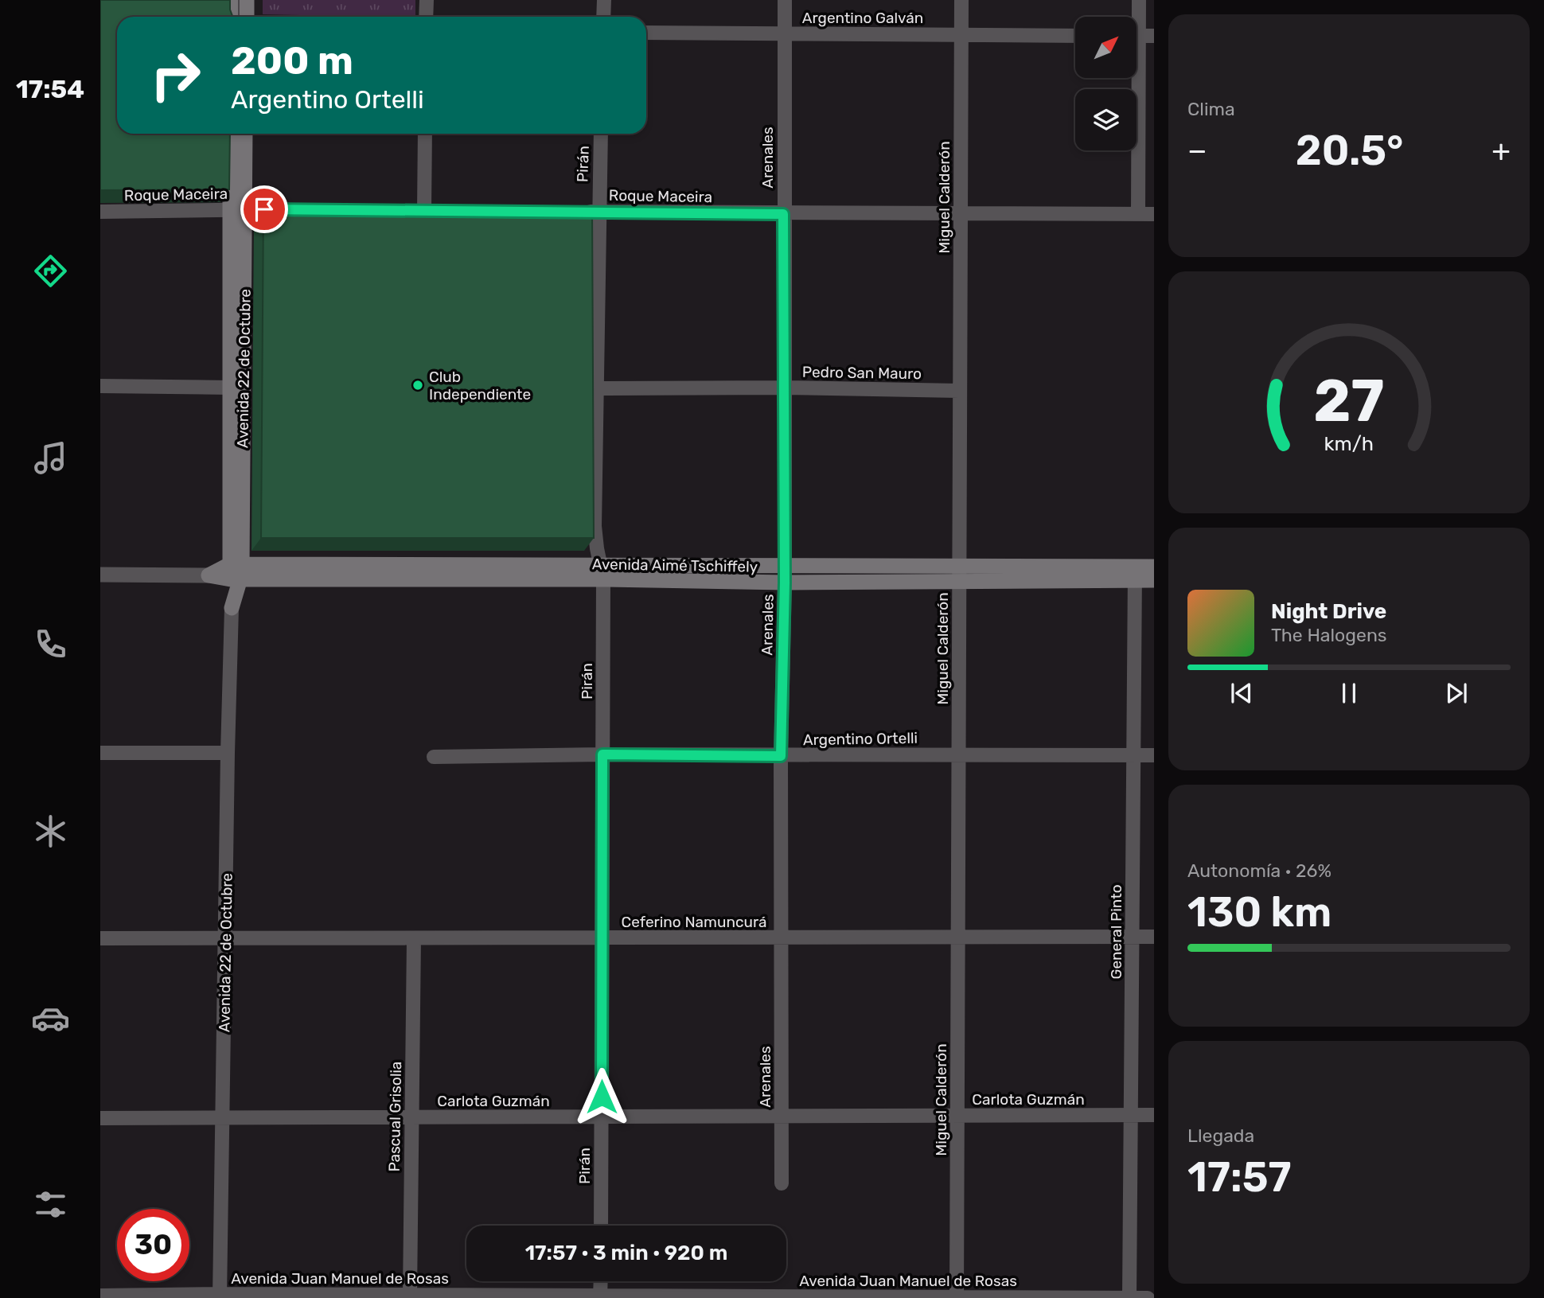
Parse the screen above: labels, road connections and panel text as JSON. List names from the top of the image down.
{
  "streets": {
    "main road": ["Avenida 22 de Octubre", "Avenida Aimé Tschiffely"],
    "street": [
      "Argentino Galván",
      "Arenales",
      "Pirán",
      "Roque Maceira",
      "Miguel Calderón",
      "Pedro San Mauro",
      "Argentino Ortelli",
      "Ceferino Namuncurá",
      "General Pinto",
      "Carlota Guzmán",
      "Pascual Grisolia",
      "Avenida Juan Manuel de Rosas"
    ]
  },
  "crossings": [
    ["Argentino Galván", "Arenales"],
    ["Argentino Galván", "Miguel Calderón"],
    ["Arenales", "Roque Maceira"],
    ["Arenales", "Pedro San Mauro"],
    ["Arenales", "Avenida Aimé Tschiffely"],
    ["Arenales", "Argentino Ortelli"],
    ["Arenales", "Ceferino Namuncurá"],
    ["Arenales", "Carlota Guzmán"],
    ["Pirán", "Roque Maceira"],
    ["Pirán", "Pedro San Mauro"],
    ["Pirán", "Avenida Aimé Tschiffely"],
    ["Pirán", "Argentino Ortelli"],
    ["Pirán", "Ceferino Namuncurá"],
    ["Pirán", "Carlota Guzmán"],
    ["Roque Maceira", "Miguel Calderón"],
    ["Roque Maceira", "Avenida 22 de Octubre"],
    ["Miguel Calderón", "Pedro San Mauro"],
    ["Miguel Calderón", "Avenida Aimé Tschiffely"],
    ["Miguel Calderón", "Argentino Ortelli"],
    ["Miguel Calderón", "Ceferino Namuncurá"],
    ["Miguel Calderón", "Carlota Guzmán"],
    ["Miguel Calderón", "Avenida Juan Manuel de Rosas"],
    ["Avenida 22 de Octubre", "Avenida Aimé Tschiffely"],
    ["Avenida 22 de Octubre", "Ceferino Namuncurá"],
    ["Avenida 22 de Octubre", "Carlota Guzmán"],
    ["Avenida 22 de Octubre", "Avenida Juan Manuel de Rosas"],
    ["Avenida Aimé Tschiffely", "General Pinto"],
    ["Argentino Ortelli", "General Pinto"],
    ["Ceferino Namuncurá", "General Pinto"],
    ["Ceferino Namuncurá", "Pascual Grisolia"],
    ["General Pinto", "Carlota Guzmán"],
    ["General Pinto", "Avenida Juan Manuel de Rosas"],
    ["Carlota Guzmán", "Pascual Grisolia"],
    ["Pascual Grisolia", "Avenida Juan Manuel de Rosas"]
  ],
  "places": ["Club Independiente"],
  "north": "top right",
  "page": {
    "tabs": "17:54",
    "tile": [
      "Clima",
      ["Autonomía · 26%", "130 km"],
      ["Llegada", "17:57"]
    ],
    "turn": ["200 m", "Argentino Ortelli"],
    "heat": ["−", "20.5°", "+"],
    "song": ["Night Drive", "The Halogens"],
    "limit": "30",
    "trip": "17:57 · 3 min · 920 m",
    "gauge": ["27", "km/h"]
  }
}
